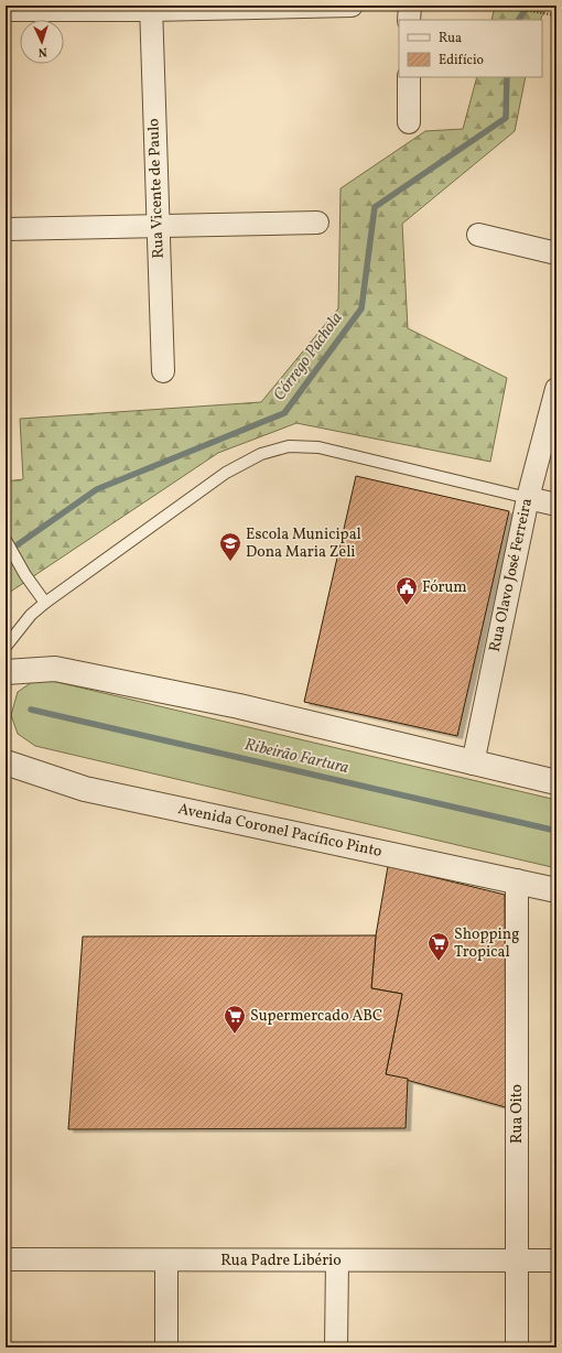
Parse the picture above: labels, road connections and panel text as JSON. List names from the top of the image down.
{
  "streets": {
    "street": [
      "Rua Vicente de Paulo",
      "Rua Olavo José Ferreira",
      "Avenida Coronel Pacífico Pinto",
      "Rua Oito",
      "Rua Padre Libério"
    ]
  },
  "crossings": [
    ["Avenida Coronel Pacífico Pinto", "Rua Oito"],
    ["Rua Oito", "Rua Padre Libério"]
  ],
  "water": ["Córrego Pachola", "Ribeirão Fartura"],
  "places": {
    "school or university": ["Escola Municipal Dona Maria Zeli"],
    "public building": ["Fórum"],
    "supermarket": ["Shopping Tropical", "Supermercado ABC"]
  },
  "legend": ["Rua", "Edifício"],
  "north": "bottom"
}
